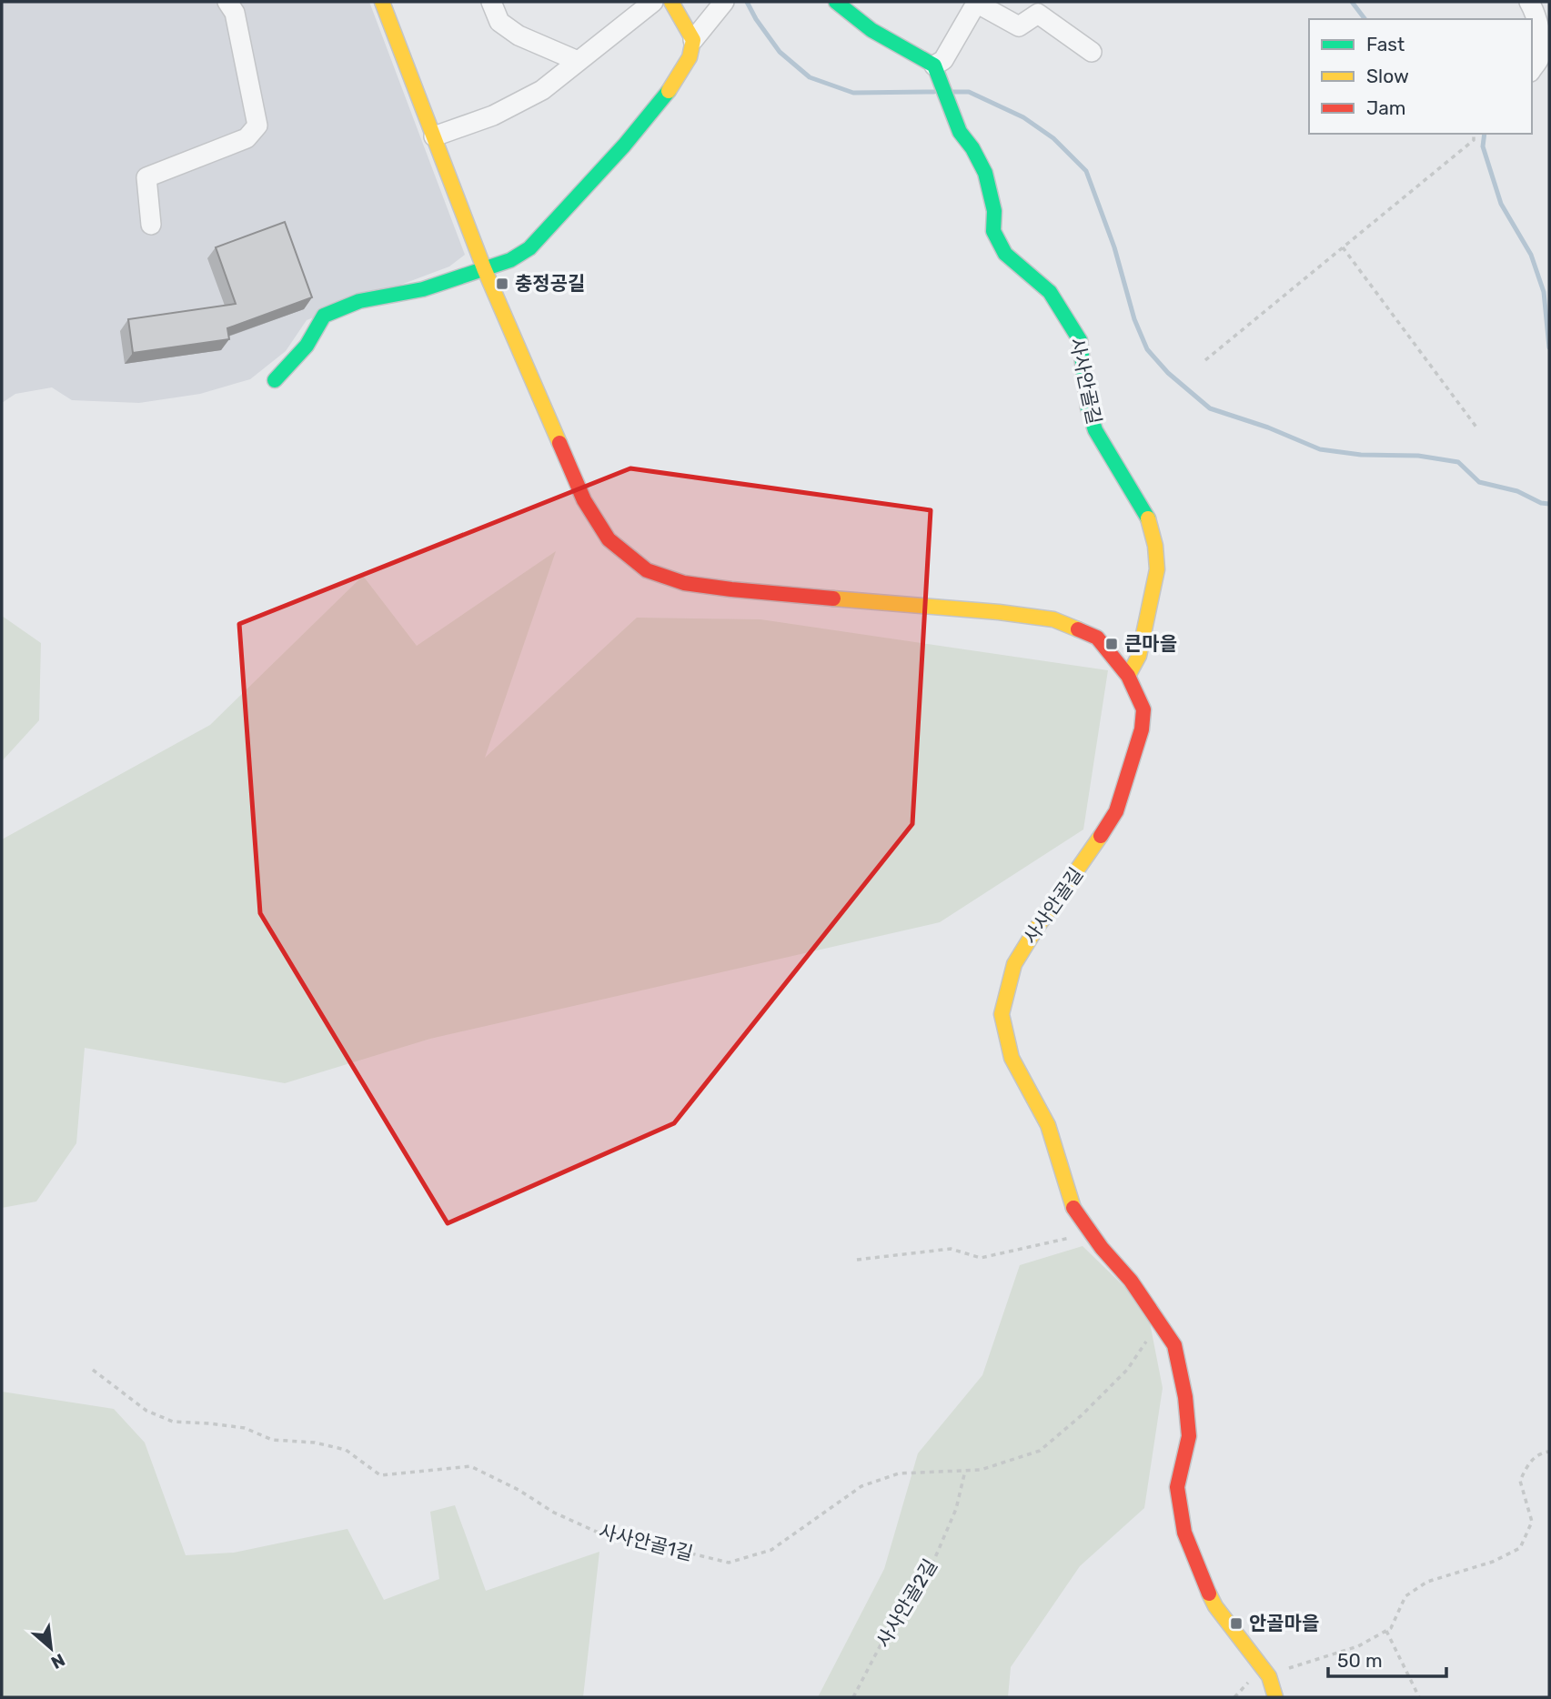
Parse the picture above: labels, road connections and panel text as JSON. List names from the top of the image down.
{
  "streets": {
    "street": ["사사안골길"],
    "path": ["사사안골1길", "사사안골2길"]
  },
  "crossings": [
    ["사사안골길", "사사안골1길"],
    ["사사안골1길", "사사안골2길"]
  ],
  "places": {
    "transit": ["충정공길", "큰마을", "안골마을"]
  },
  "legend": ["Fast", "Slow", "Jam"],
  "scale_bar": "50 m",
  "north": "bottom right"
}
